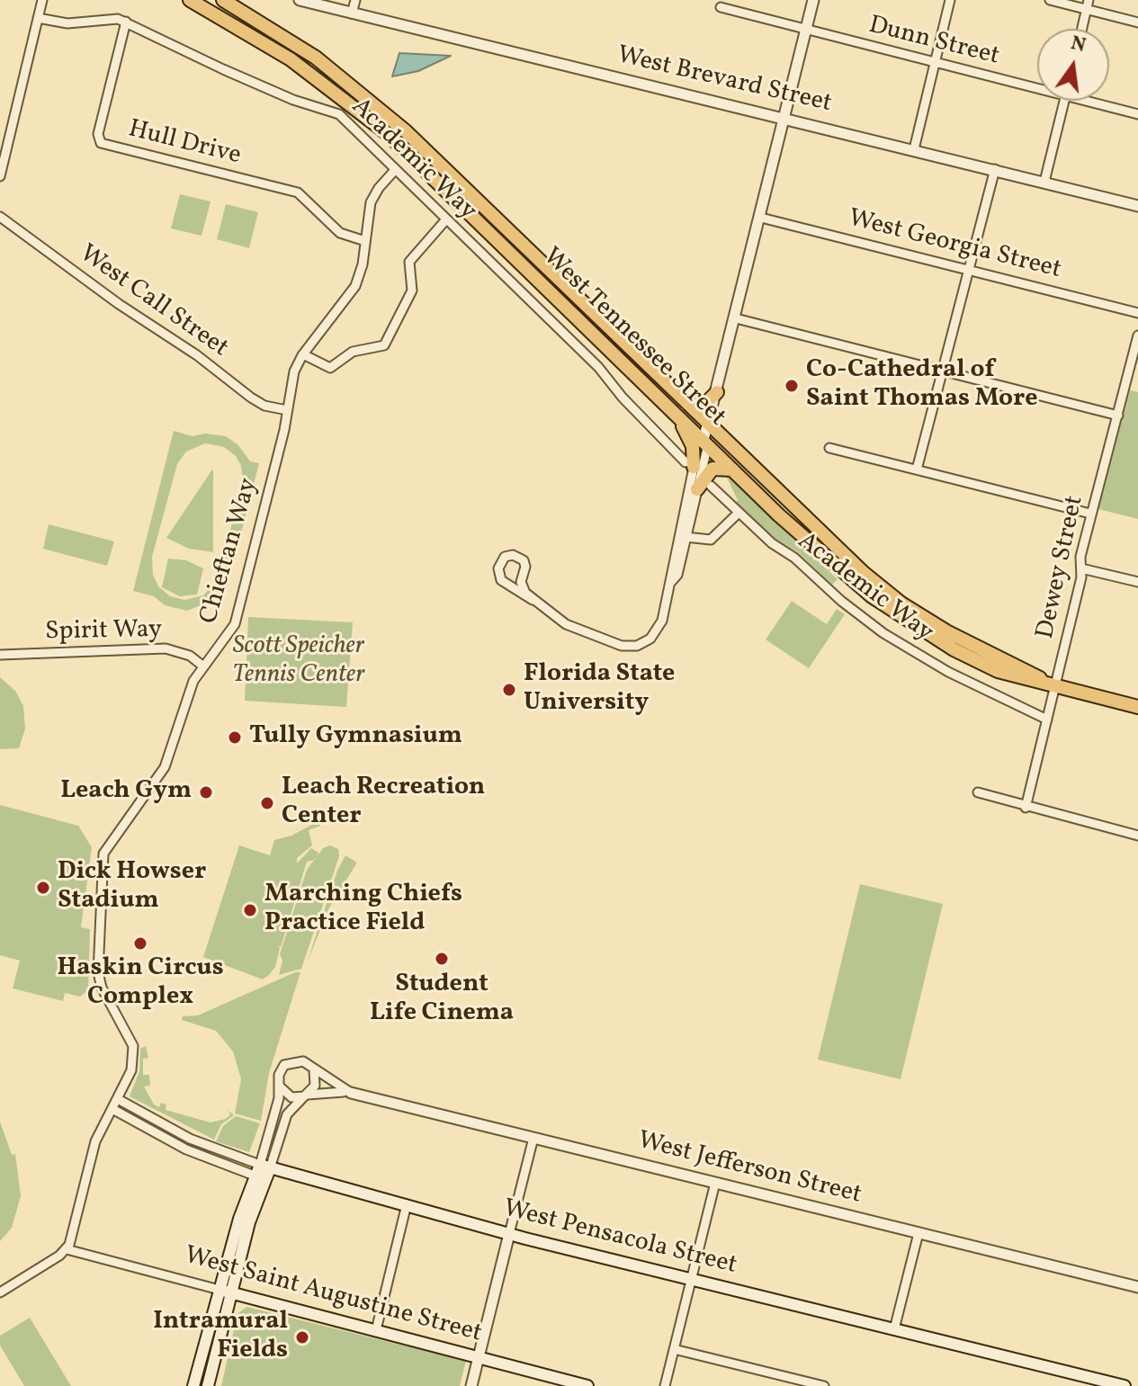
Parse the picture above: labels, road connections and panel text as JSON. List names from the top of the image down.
{
  "streets": {
    "main road": ["West Tennessee Street", "West Pensacola Street", "West Saint Augustine Street"],
    "street": [
      "Dunn Street",
      "West Brevard Street",
      "Hull Drive",
      "Academic Way",
      "West Georgia Street",
      "West Call Street",
      "Chieftan Way",
      "Dewey Street",
      "Spirit Way",
      "West Jefferson Street"
    ]
  },
  "crossings": [
    ["Hull Drive", "Academic Way"],
    ["Hull Drive", "Chieftan Way"],
    ["Academic Way", "Chieftan Way"],
    ["Academic Way", "Dewey Street"],
    ["West Call Street", "Chieftan Way"],
    ["West Tennessee Street", "Dewey Street"],
    ["Chieftan Way", "Spirit Way"],
    ["Chieftan Way", "West Pensacola Street"],
    ["Chieftan Way", "West Saint Augustine Street"]
  ],
  "parks": ["Scott Speicher Tennis Center"],
  "places": [
    "Co-Cathedral of Saint Thomas More",
    "Florida State University",
    "Tully Gymnasium",
    "Leach Gym",
    "Leach Recreation Center",
    "Dick Howser Stadium",
    "Marching Chiefs Practice Field",
    "Haskin Circus Complex",
    "Student Life Cinema",
    "Intramural Fields"
  ],
  "north": "top"
}
